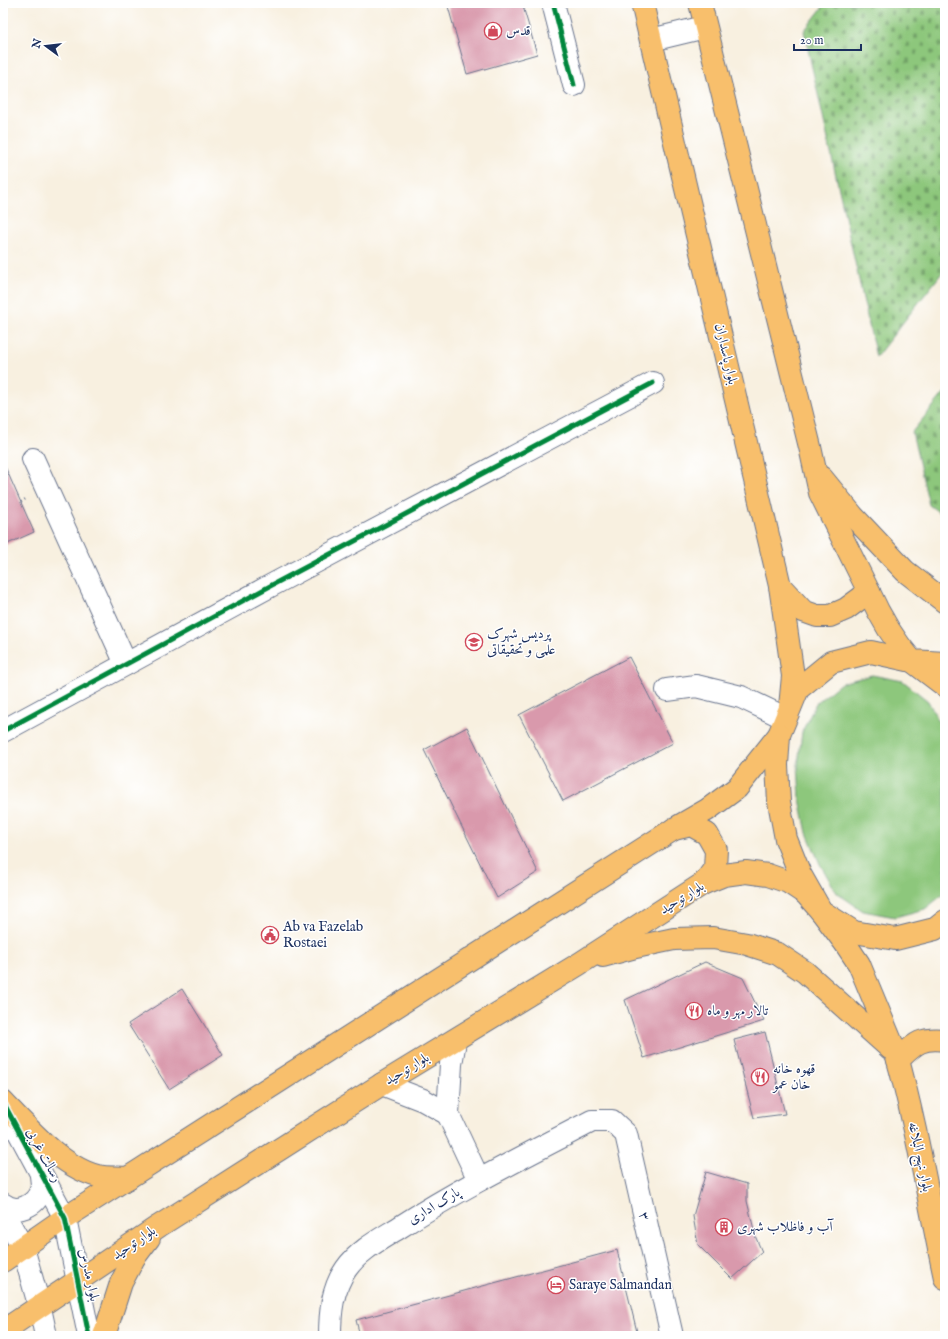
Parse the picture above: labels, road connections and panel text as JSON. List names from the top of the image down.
{
  "streets": {
    "main road": ["بلوار پاسداران", "بلوار توحید", "بلوار نهج البلاغه"],
    "street": [
      "رسالت غربی",
      "پارک اداری",
      "۳",
      "بلوار مدرس"
    ]
  },
  "crossings": [
    ["بلوار پاسداران", "بلوار توحید"],
    ["بلوار پاسداران", "بلوار نهج البلاغه"],
    ["بلوار توحید", "بلوار نهج البلاغه"],
    ["بلوار توحید", "بلوار مدرس"],
    ["رسالت غربی", "بلوار مدرس"],
    ["پارک اداری", "۳"]
  ],
  "places": {
    "shop": ["قدس"],
    "school or university": ["پردیس شهرک علمی و تحقیقاتی"],
    "public building": ["Ab va Fazelab Rostaei"],
    "restaurant": ["تالار مهر و ماه", "قهوه خانه خان عمو"],
    "building": ["آب و فاظلاب شهری"],
    "hotel": ["Saraye Salmandan"]
  },
  "scale_bar": "20 m",
  "north": "left"
}
